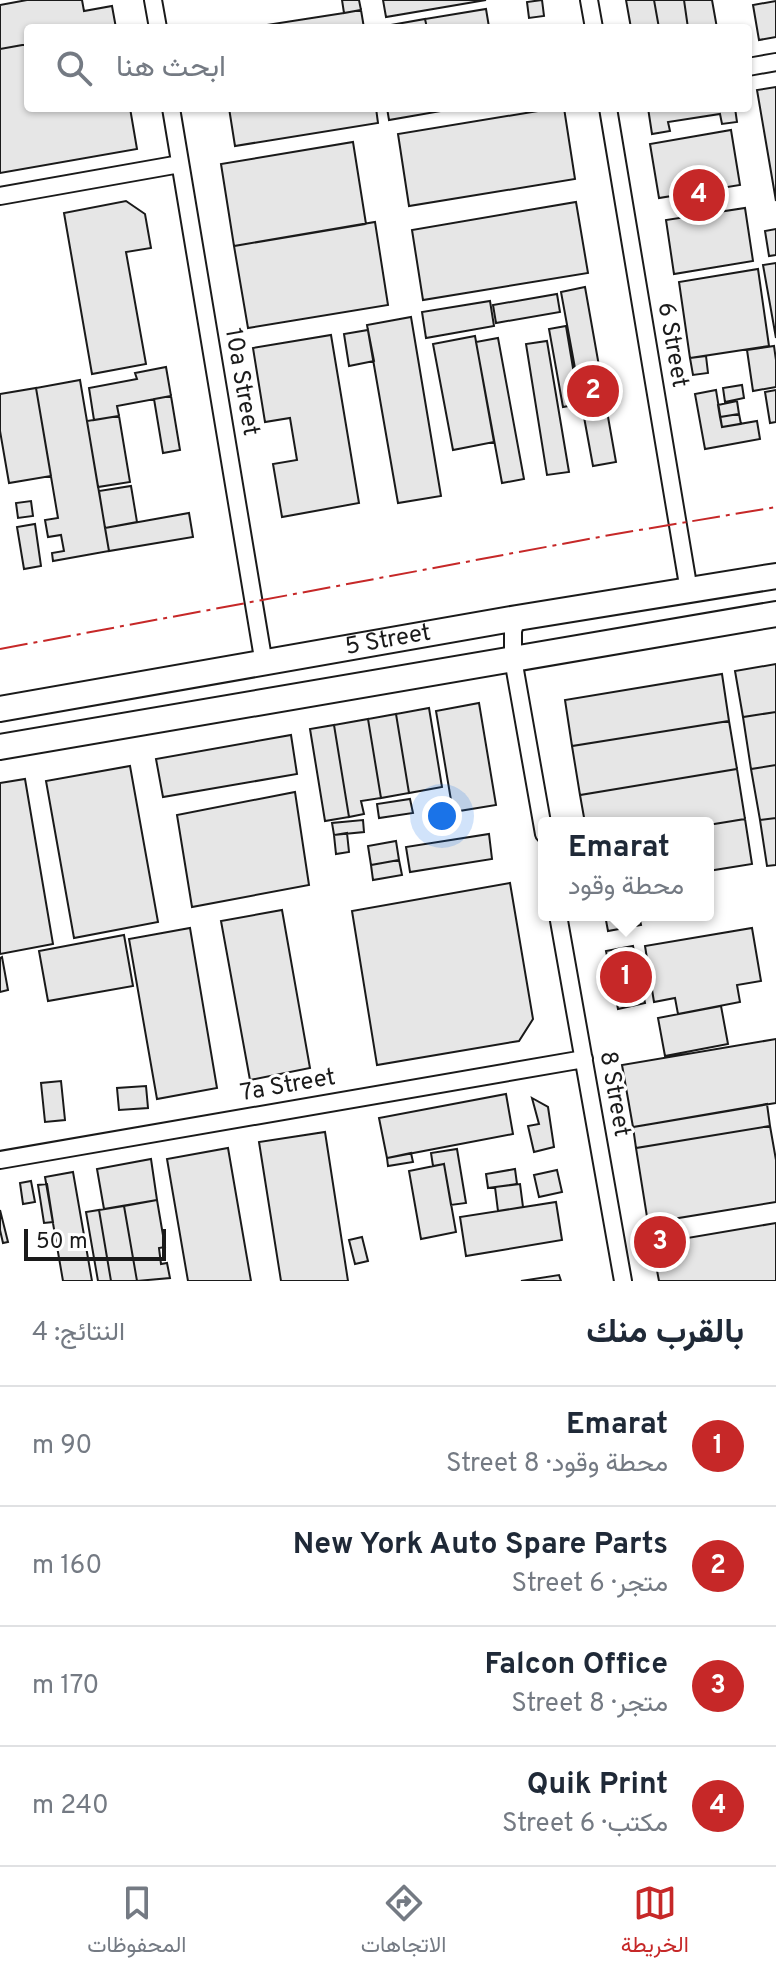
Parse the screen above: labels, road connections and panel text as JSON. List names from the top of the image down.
{
  "streets": {
    "street": [
      "6 Street",
      "10a Street",
      "5 Street",
      "7a Street",
      "8 Street"
    ]
  },
  "crossings": [
    ["6 Street", "5 Street"],
    ["10a Street", "5 Street"],
    ["7a Street", "8 Street"]
  ],
  "scale_bar": "50 m",
  "page": {
    "search": "ابحث هنا",
    "pins": [
      "4",
      "2",
      "1",
      "3"
    ],
    "popup": ["Emarat", "محطة وقود"],
    "scale": "50 m",
    "heading": ["بالقرب منك", "النتائج: 4"],
    "list": [
      {
        "mark": "1",
        "name": "Emarat",
        "note": "محطة وقود · 8 Street",
        "value": "90 m"
      },
      {
        "mark": "2",
        "name": "New York Auto Spare Parts",
        "note": "متجر · 6 Street",
        "value": "160 m"
      },
      {
        "mark": "3",
        "name": "Falcon Office",
        "note": "متجر · 8 Street",
        "value": "170 m"
      },
      {
        "mark": "4",
        "name": "Quik Print",
        "note": "مكتب · 6 Street",
        "value": "240 m"
      }
    ],
    "nav": ["الخريطة", "الاتجاهات", "المحفوظات"]
  }
}
